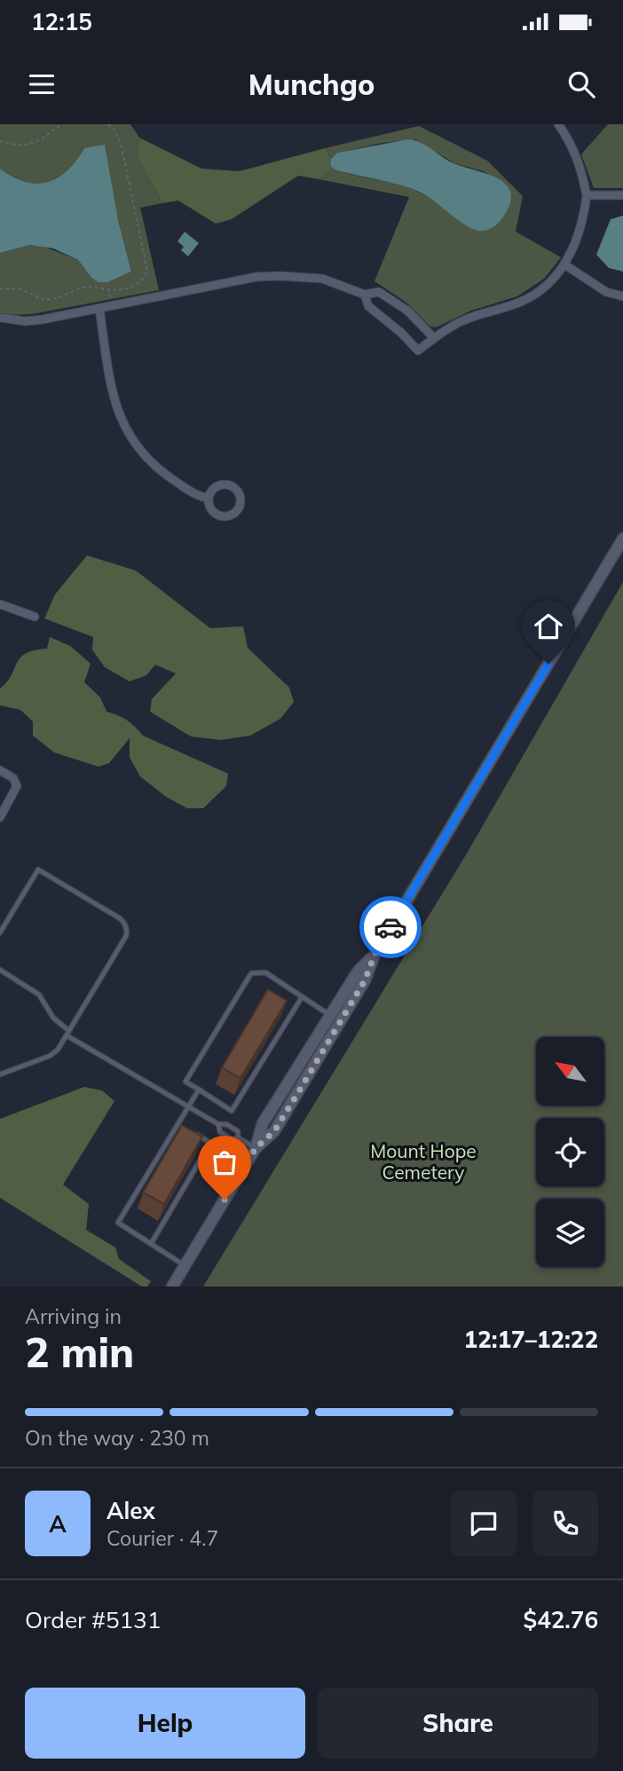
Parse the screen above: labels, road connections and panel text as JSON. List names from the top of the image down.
{
  "parks": ["Mount Hope Cemetery"],
  "north": "top left",
  "page": {
    "status": "12:15",
    "header": "Munchgo",
    "heading": ["2 min", "Arriving in", "12:17–12:22"],
    "panel": [
      "Alex",
      "Courier · 4.7",
      "Order #5131",
      "$42.76"
    ],
    "bar": "On the way · 230 m",
    "round": "A",
    "buttons": ["Help", "Share"]
  }
}
